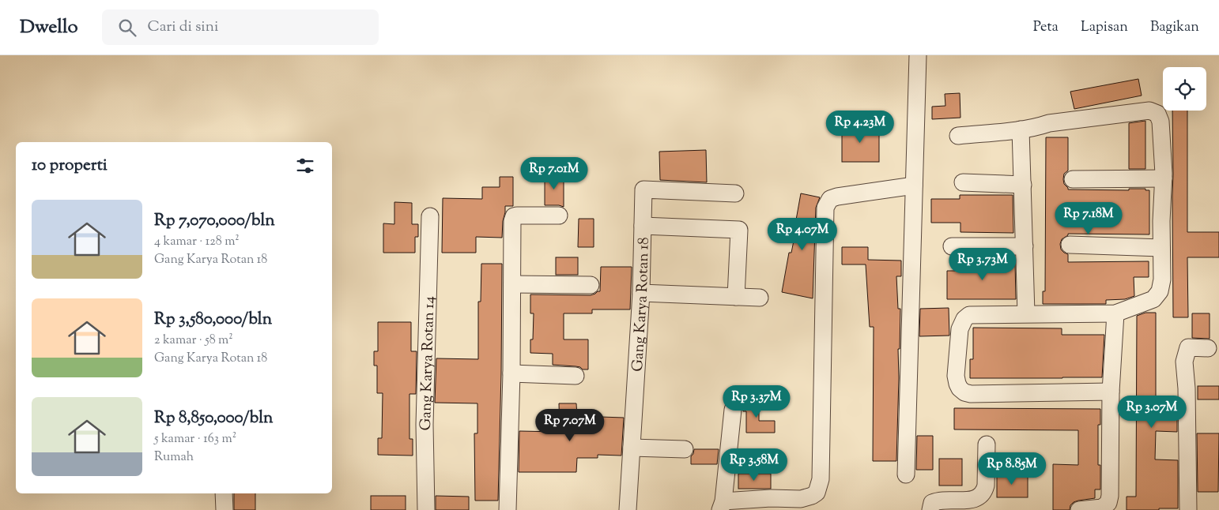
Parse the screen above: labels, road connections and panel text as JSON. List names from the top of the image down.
{
  "streets": {
    "street": ["Gang Karya Rotan 18", "Gang Karya Rotan 14"]
  },
  "page": {
    "header": "Dwello",
    "search": "Cari di sini",
    "nav": ["Peta", "Lapisan", "Bagikan"],
    "price": [
      "Rp 4.23M",
      "Rp 7.01M",
      "Rp 7.18M",
      "Rp 4.07M",
      "Rp 3.73M",
      "Rp 3.37M",
      "Rp 3.07M",
      "Rp 7.07M",
      "Rp 3.58M",
      "Rp 8.85M"
    ],
    "heading": "10 properti",
    "list": [
      {
        "name": "Rp 7,070,000/bln",
        "note": "4 kamar · 128 m² · Gang Karya Rotan 18"
      },
      {
        "name": "Rp 3,580,000/bln",
        "note": "2 kamar · 58 m² · Gang Karya Rotan 18"
      },
      {
        "name": "Rp 8,850,000/bln",
        "note": "5 kamar · 163 m² · Rumah"
      }
    ]
  }
}
